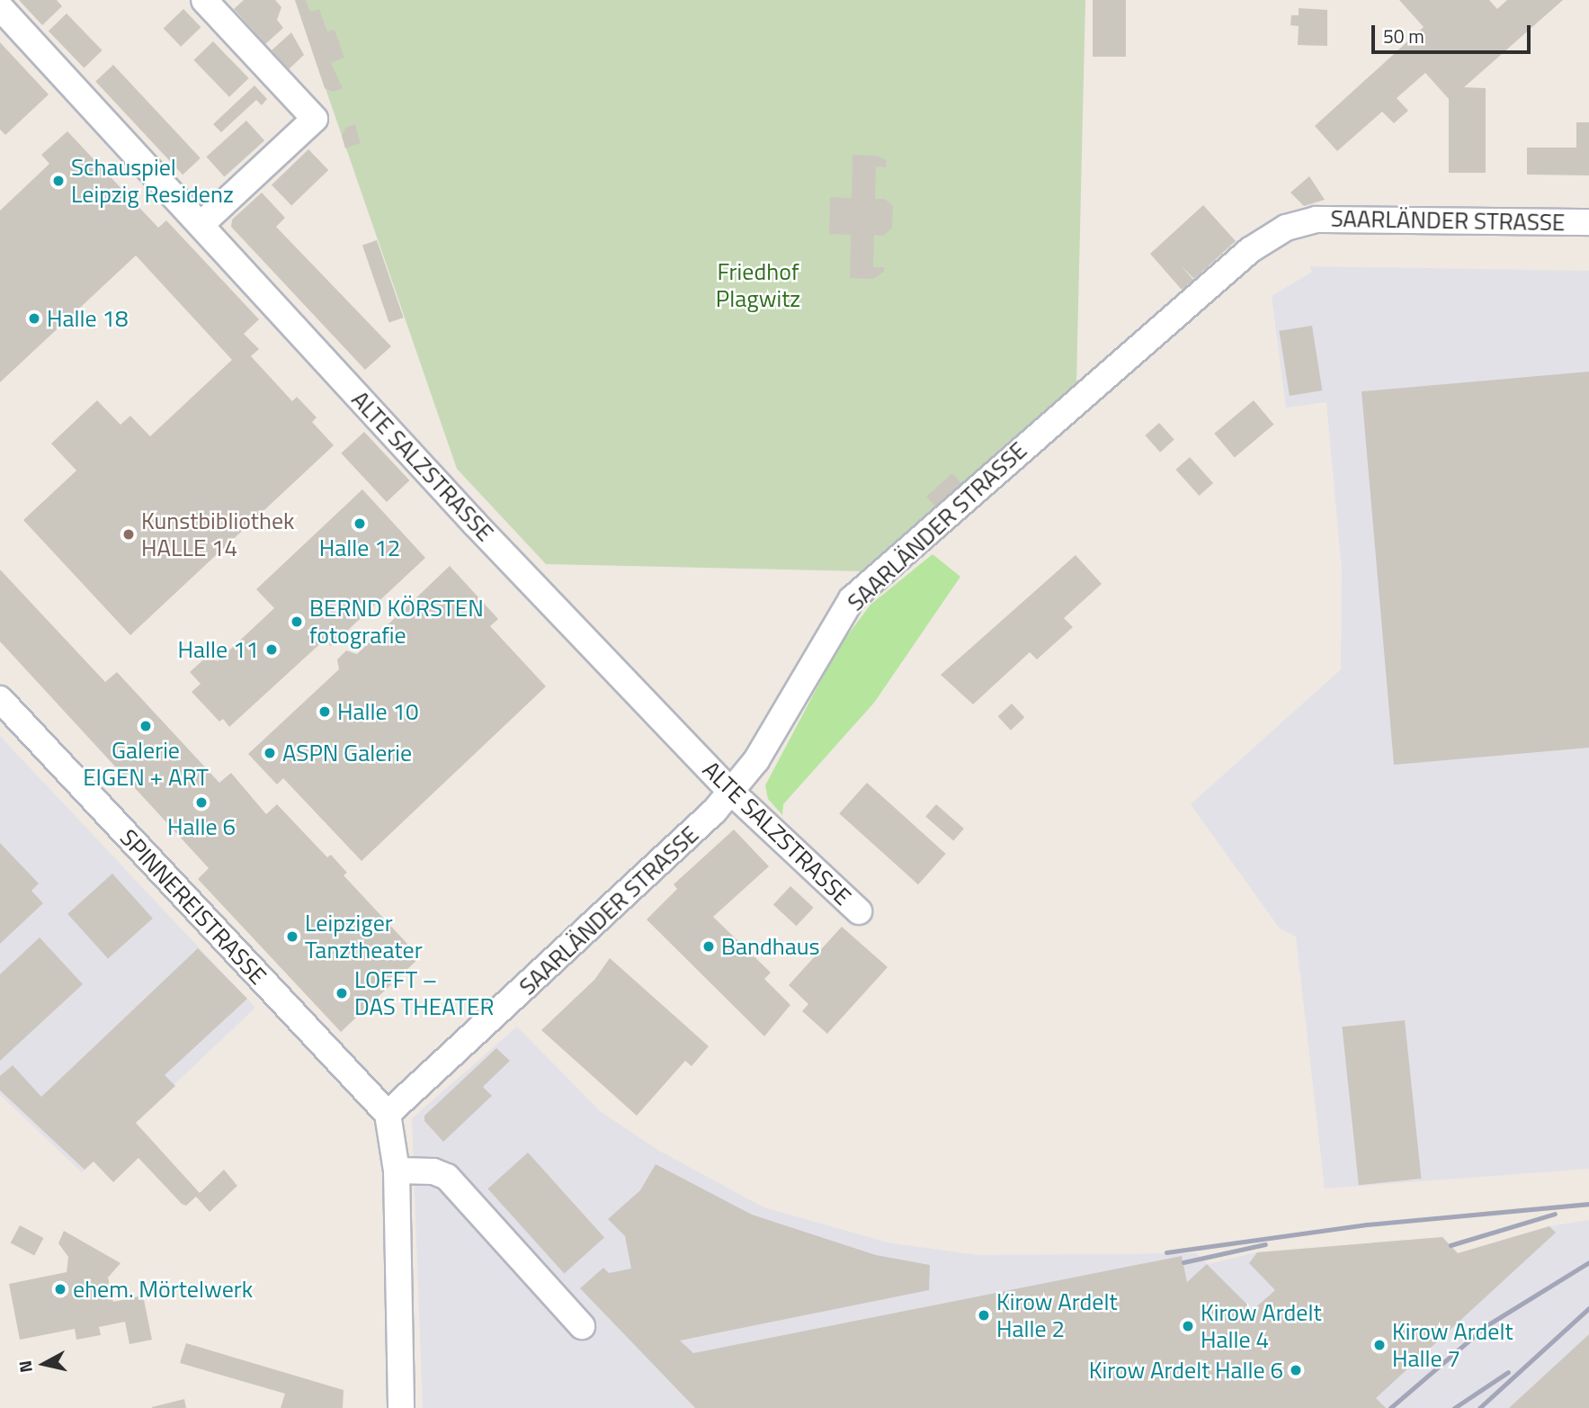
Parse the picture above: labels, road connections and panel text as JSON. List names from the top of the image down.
{
  "streets": {
    "street": ["SAARLÄNDER STRASSE", "ALTE SALZSTRASSE", "SPINNEREISTRASSE"]
  },
  "crossings": [
    ["SAARLÄNDER STRASSE", "ALTE SALZSTRASSE"],
    ["SAARLÄNDER STRASSE", "SPINNEREISTRASSE"]
  ],
  "parks": ["Friedhof Plagwitz"],
  "places": [
    "Schauspiel Leipzig Residenz",
    "Halle 18",
    "Halle 12",
    "Kunstbibliothek HALLE 14",
    "BERND KÖRSTEN fotografie",
    "Halle 11",
    "Halle 10",
    "Galerie EIGEN + ART",
    "ASPN Galerie",
    "Halle 6",
    "Leipziger Tanztheater",
    "Bandhaus",
    "LOFFT – DAS THEATER",
    "ehem. Mörtelwerk",
    "Kirow Ardelt Halle 2",
    "Kirow Ardelt Halle 4",
    "Kirow Ardelt Halle 7",
    "Kirow Ardelt Halle 6"
  ],
  "scale_bar": "50 m",
  "north": "left"
}
